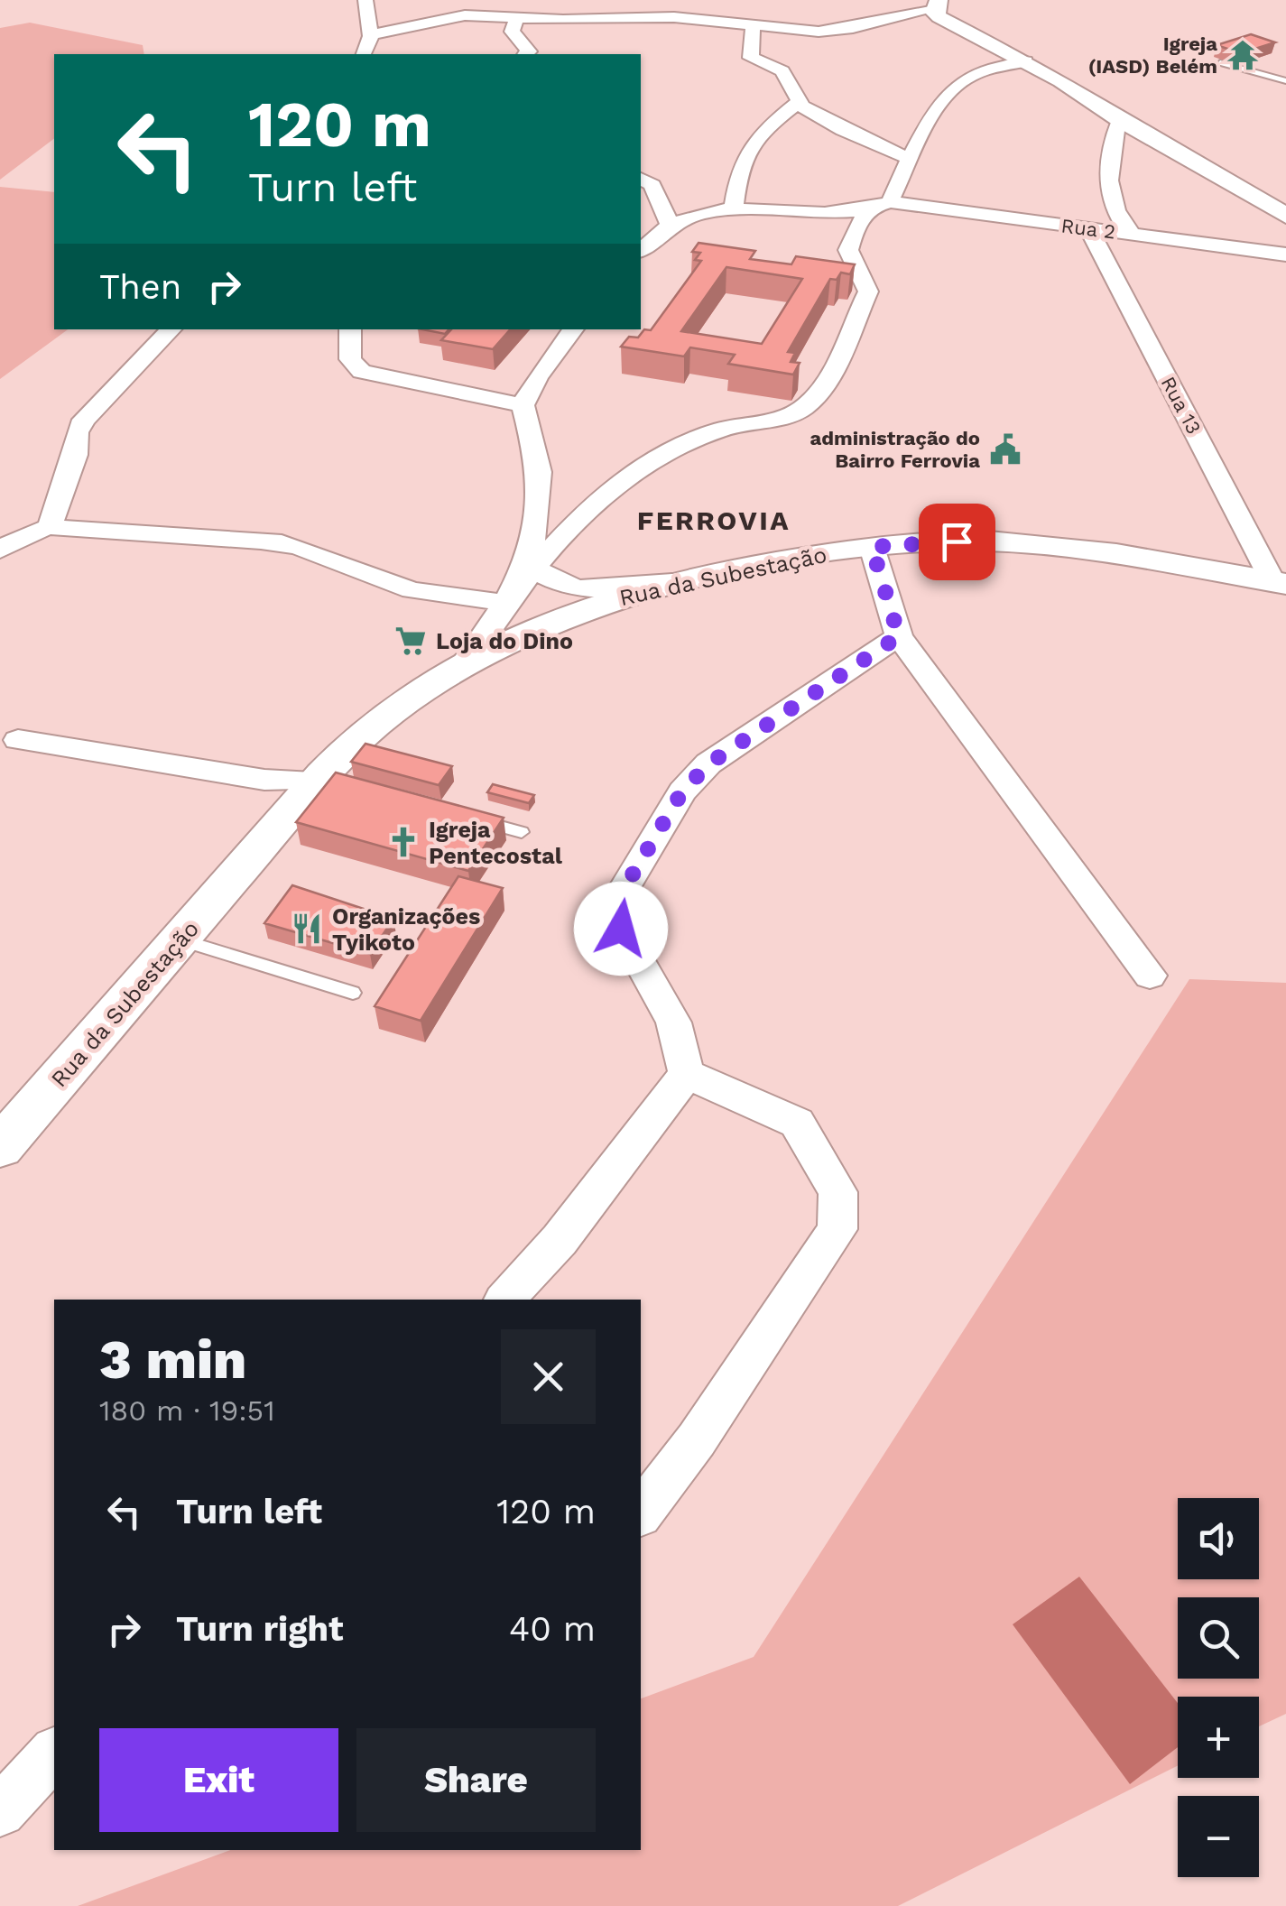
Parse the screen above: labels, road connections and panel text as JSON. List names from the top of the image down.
{
  "streets": {
    "street": ["Rua 2", "Rua 13", "Rua da Subestação"]
  },
  "crossings": [
    ["Rua 2", "Rua 13"],
    ["Rua 13", "Rua da Subestação"]
  ],
  "districts": ["FERROVIA"],
  "places": {
    "temple": ["Igreja (IASD) Belém"],
    "public building": ["administração do Bairro Ferrovia"],
    "supermarket": ["Loja do Dino"],
    "church": ["Igreja Pentecostal"],
    "restaurant": ["Organizações Tyikoto"]
  },
  "page": {
    "turn": ["120 m", "Turn left"],
    "then": "Then",
    "heading": ["3 min", "180 m · 19:51"],
    "list": [
      {
        "name": "Turn left",
        "value": "120 m"
      },
      {
        "name": "Turn right",
        "value": "40 m"
      }
    ],
    "map_buttons": ["+", "−"],
    "buttons": ["Exit", "Share"]
  }
}
